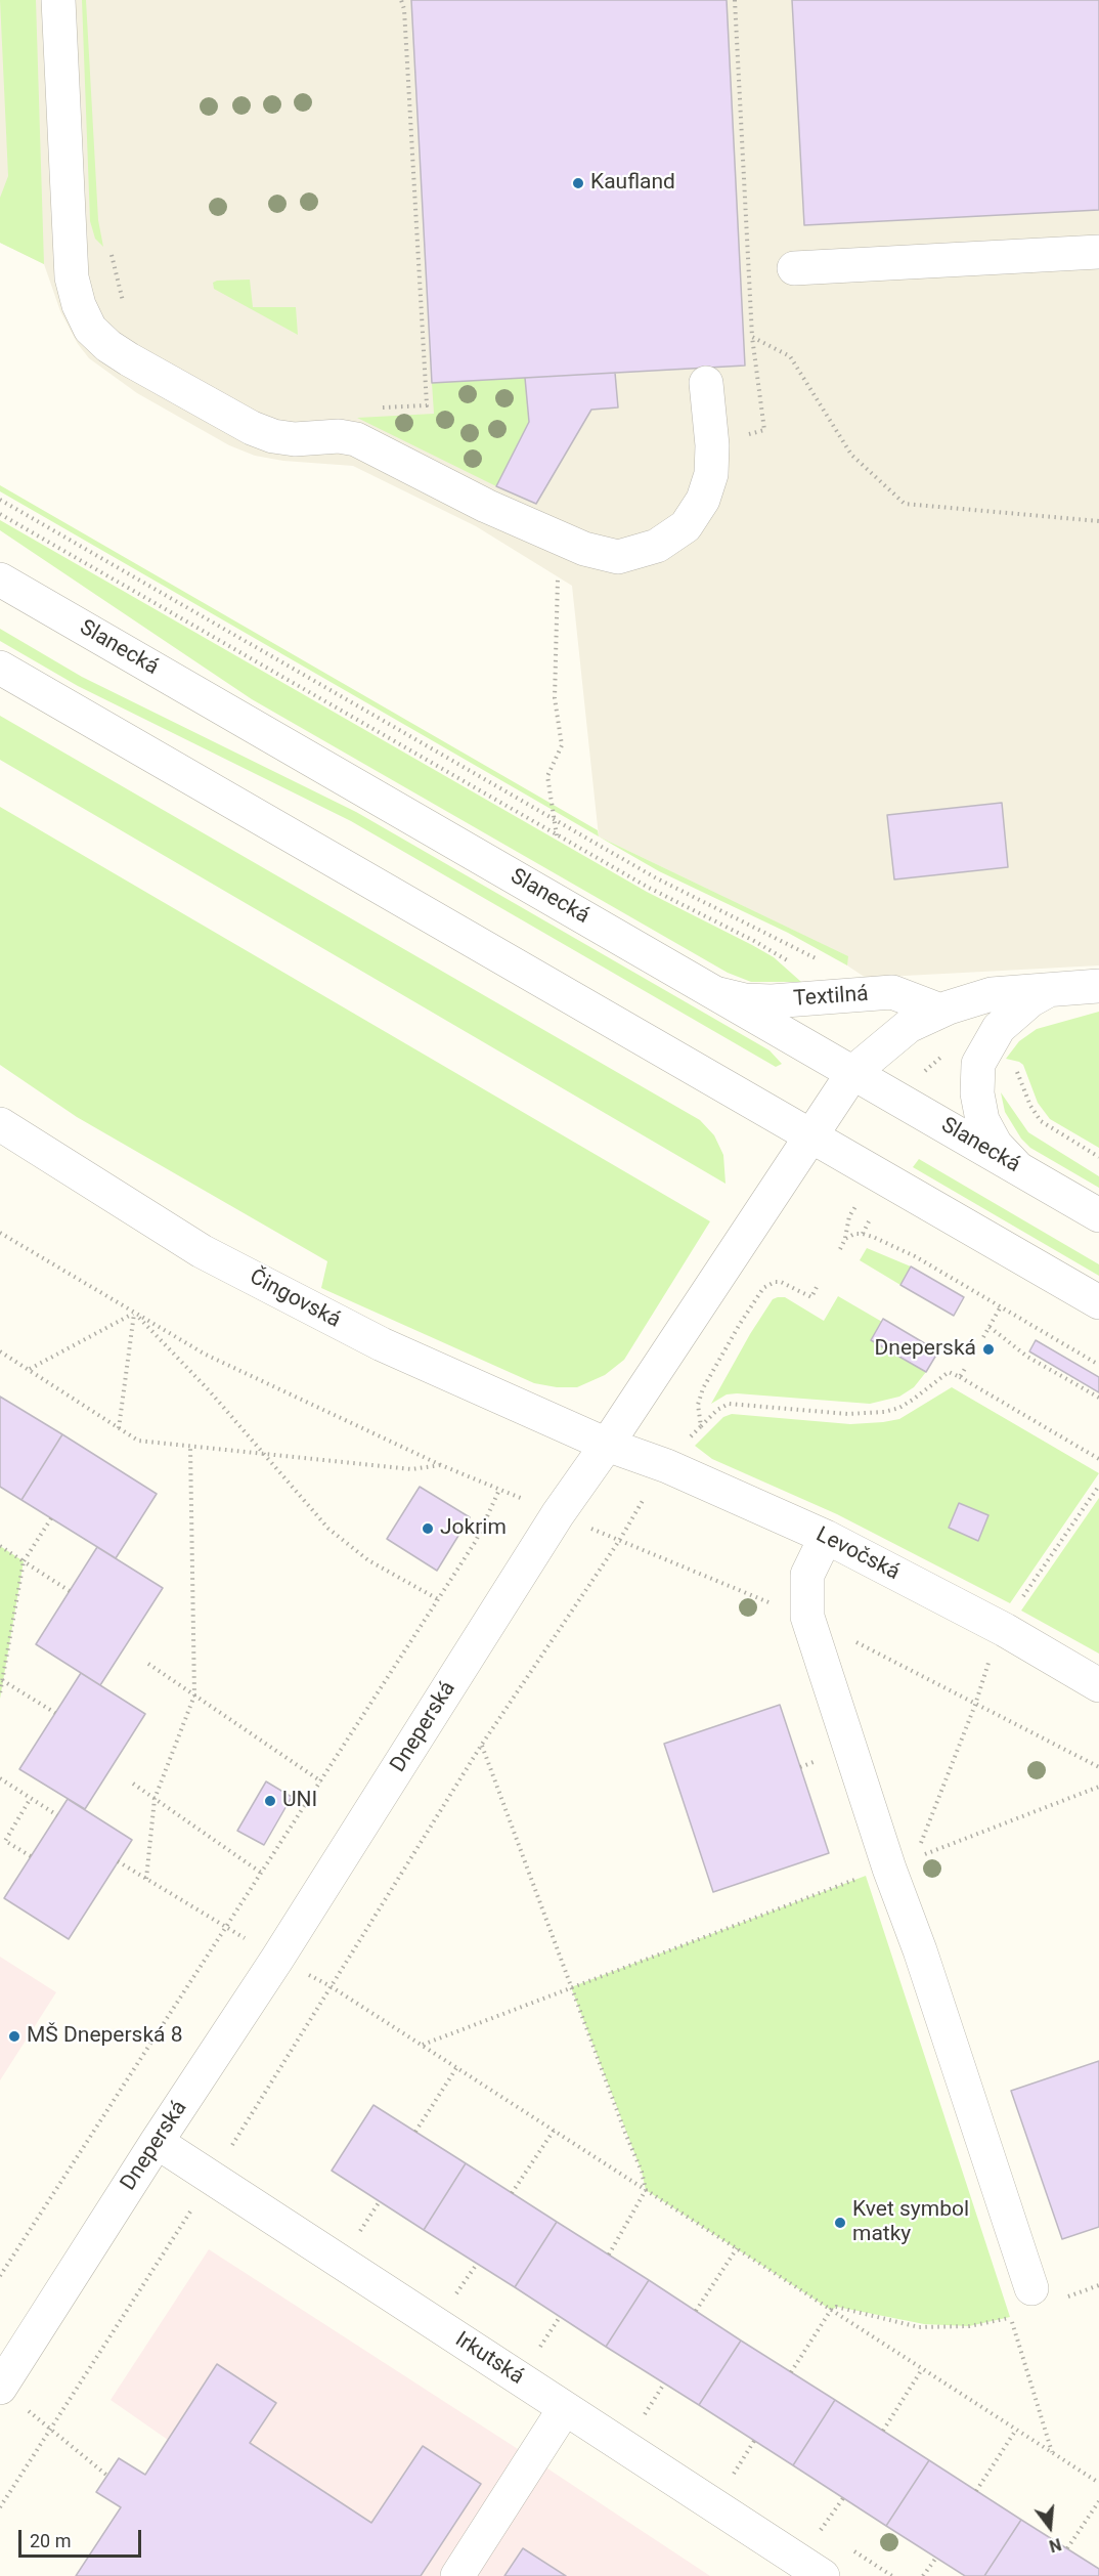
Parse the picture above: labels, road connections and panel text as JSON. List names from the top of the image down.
{
  "streets": {
    "street": [
      "Slanecká",
      "Textilná",
      "Čingovská",
      "Levočská",
      "Dneperská",
      "Irkutská"
    ]
  },
  "crossings": [
    ["Slanecká", "Textilná"],
    ["Slanecká", "Dneperská"],
    ["Čingovská", "Levočská"],
    ["Čingovská", "Dneperská"],
    ["Levočská", "Dneperská"],
    ["Dneperská", "Irkutská"]
  ],
  "places": [
    "Kaufland",
    "Dneperská",
    "Jokrim",
    "UNI",
    "MŠ Dneperská 8",
    "Kvet symbol matky"
  ],
  "scale_bar": "20 m",
  "north": "bottom"
}
